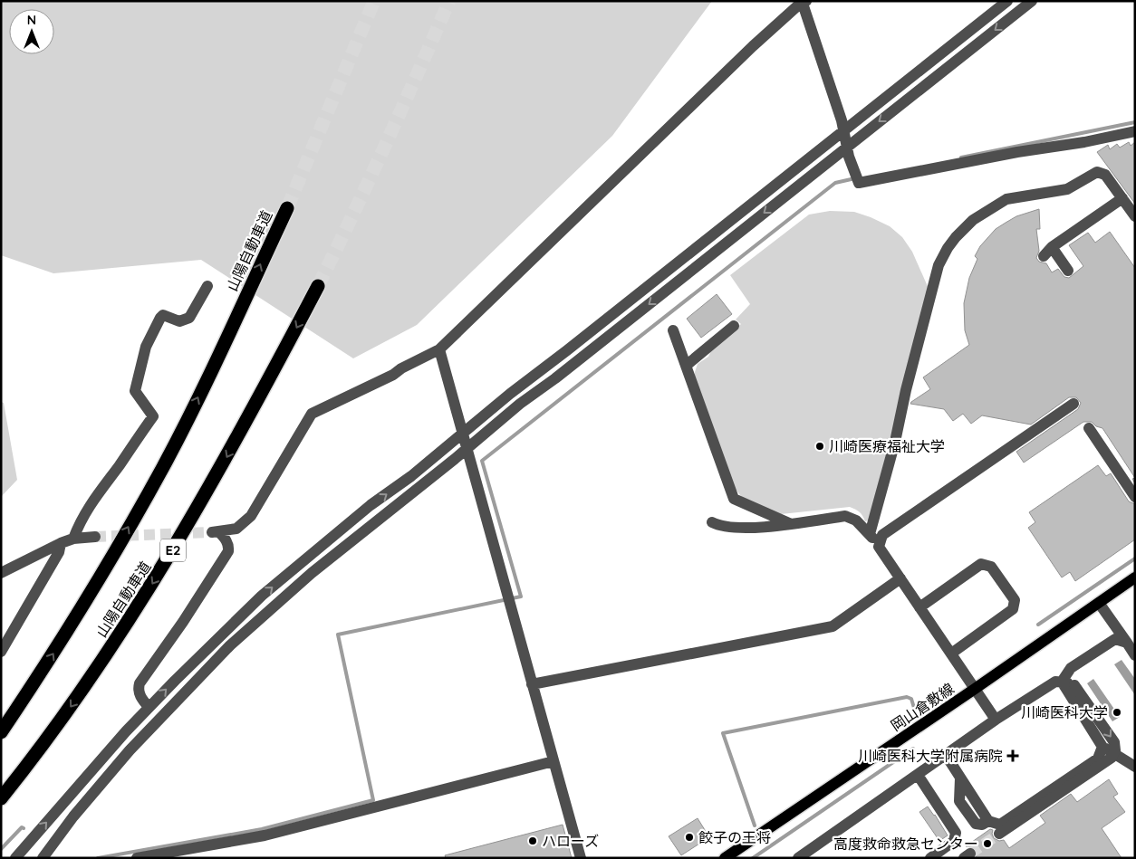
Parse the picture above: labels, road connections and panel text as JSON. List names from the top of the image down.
{
  "streets": {
    "highway": ["山陽自動車道", "E2"],
    "main road": ["岡山倉敷線"]
  },
  "places": {
    "other": [
      "川崎医療福祉大学",
      "川崎医科大学",
      "餃子の王将",
      "ハローズ",
      "高度救命救急センター"
    ],
    "health": ["川崎医科大学附属病院"]
  },
  "north": "top"
}
